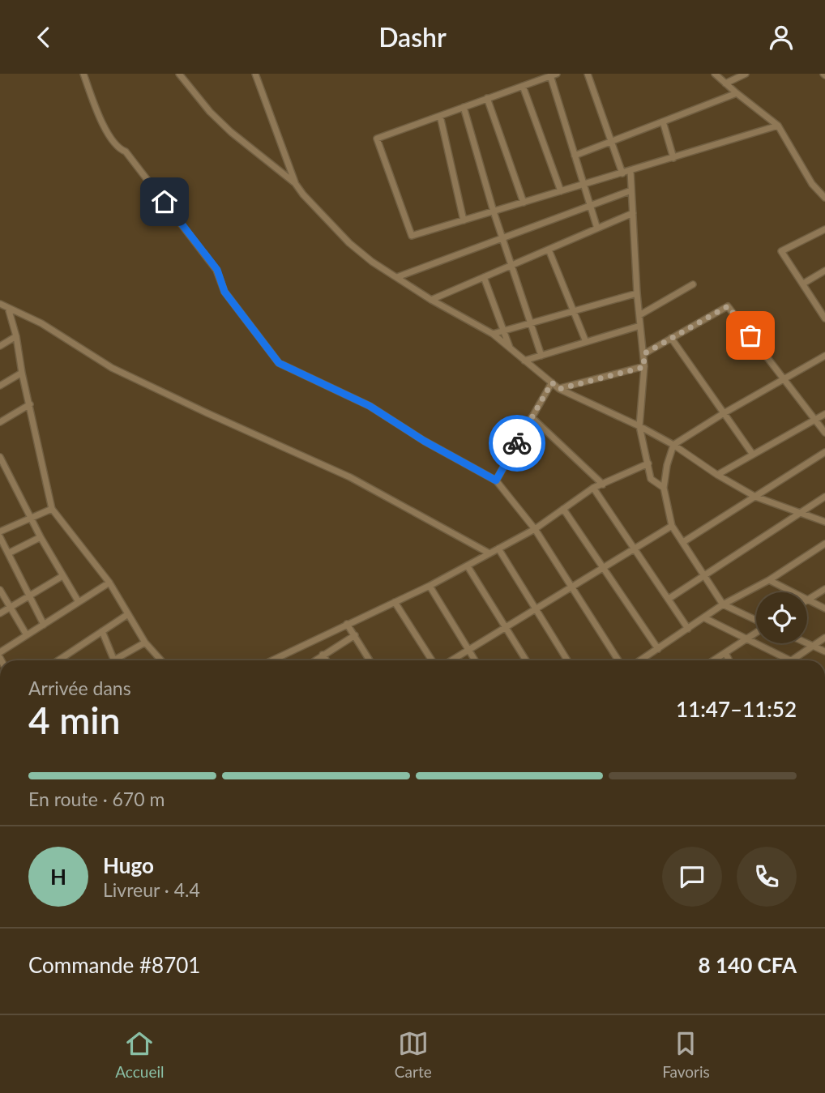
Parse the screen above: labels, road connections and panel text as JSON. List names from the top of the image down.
{
  "page": {
    "header": "Dashr",
    "heading": ["4 min", "Arrivée dans", "11:47–11:52"],
    "panel": [
      "Hugo",
      "Livreur · 4.4",
      "Commande #8701",
      "8 140 CFA"
    ],
    "bar": "En route · 670 m",
    "round": "H",
    "tabs": ["Accueil", "Carte", "Favoris"]
  }
}
